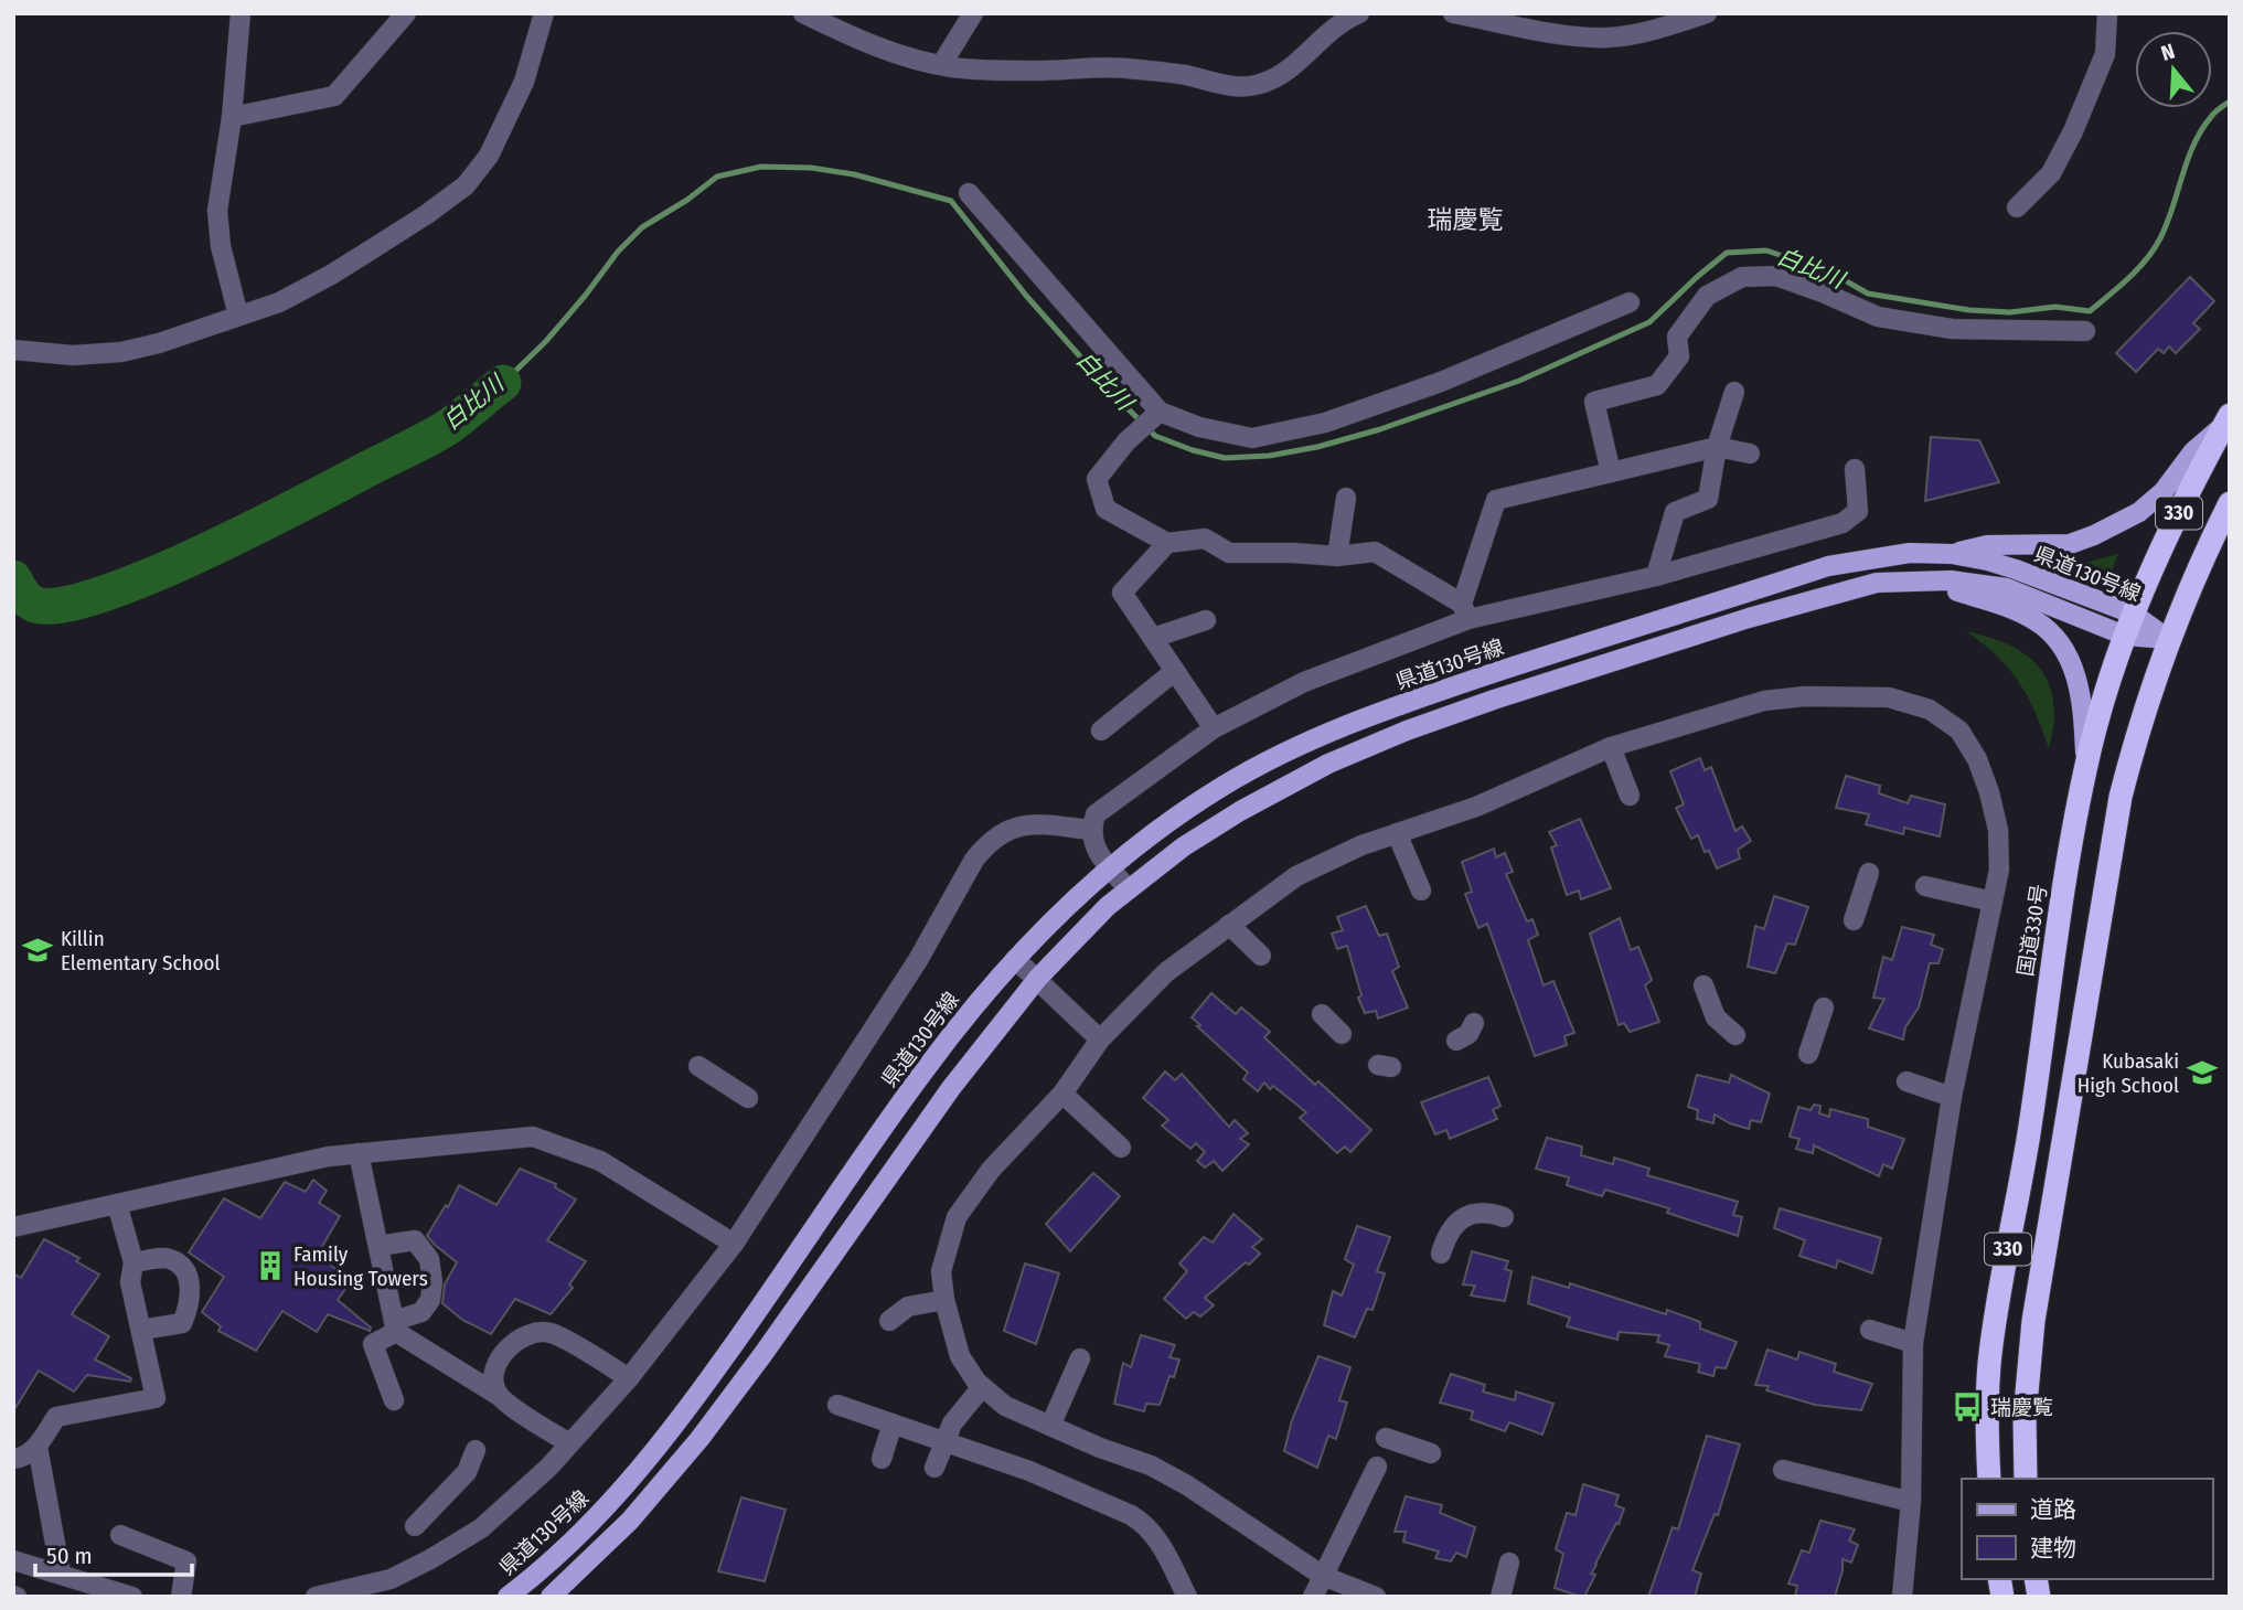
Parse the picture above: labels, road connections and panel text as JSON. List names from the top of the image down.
{
  "streets": {
    "highway": ["330", "国道330号"],
    "main road": ["県道130号線"]
  },
  "crossings": [
    ["330", "県道130号線"],
    ["県道130号線", "国道330号"]
  ],
  "districts": ["瑞慶覧"],
  "water": ["白比川"],
  "places": {
    "school or university": ["Killin Elementary School", "Kubasaki High School"],
    "building": ["Family Housing Towers"],
    "bus stop": ["瑞慶覧"]
  },
  "legend": ["道路", "建物"],
  "scale_bar": "50 m",
  "north": "top"
}
